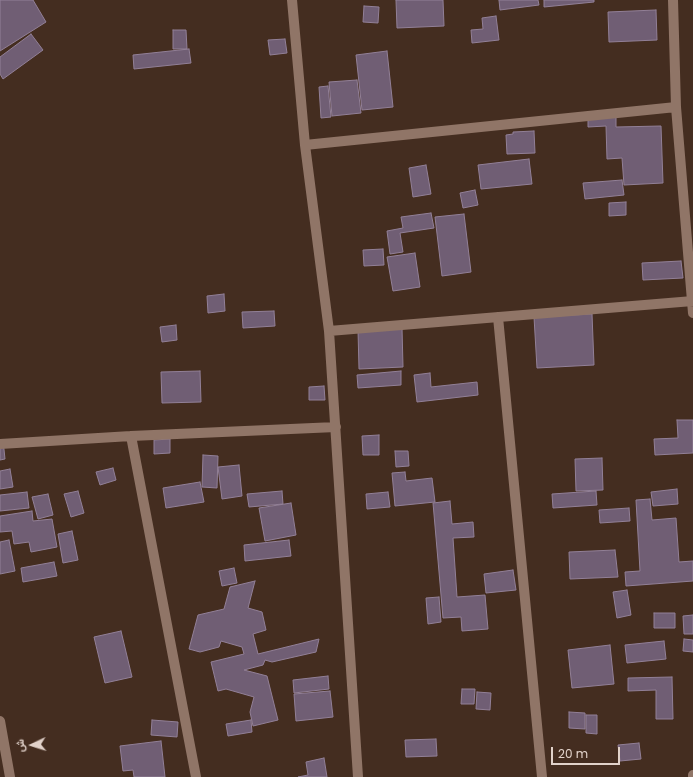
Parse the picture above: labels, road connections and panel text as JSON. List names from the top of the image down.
{
  "scale_bar": "20 m",
  "north": "left"
}
